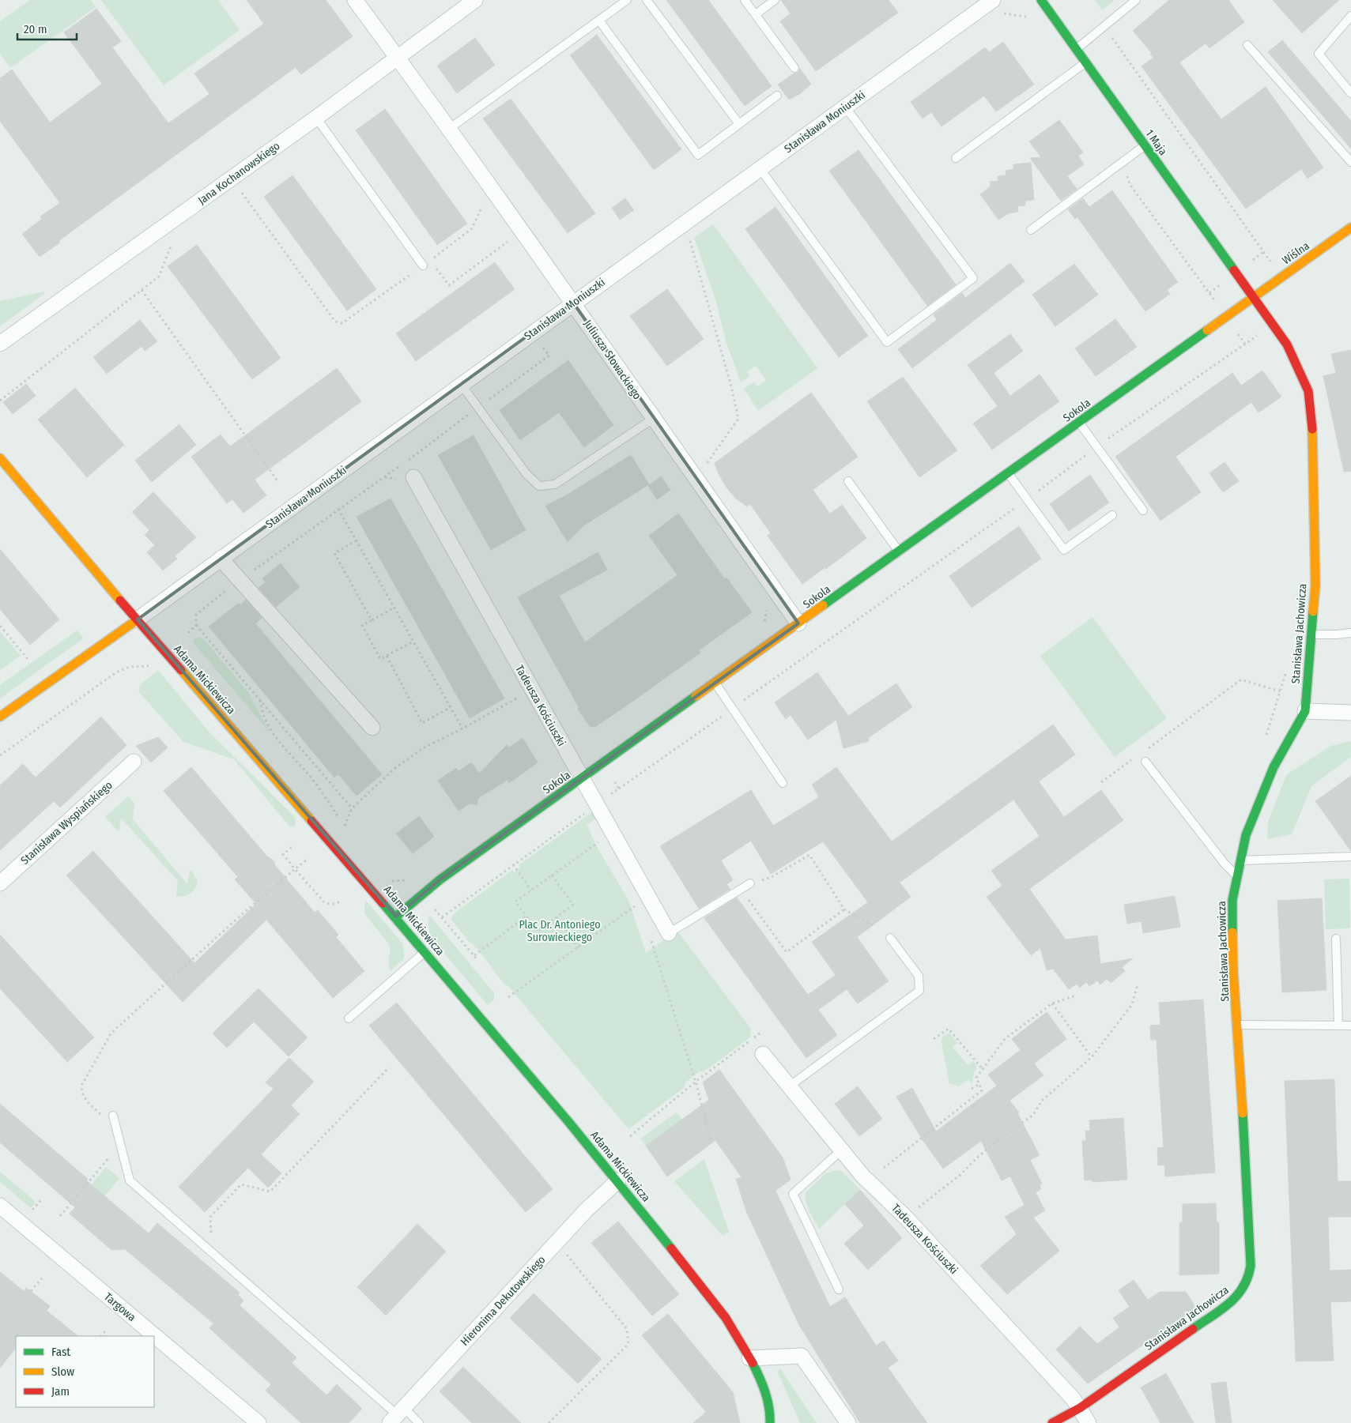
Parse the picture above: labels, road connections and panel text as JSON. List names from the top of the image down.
{
  "streets": {
    "street": [
      "Stanisława Moniuszki",
      "1 Maja",
      "Jana Kochanowskiego",
      "Wiślna",
      "Juliusza Słowackiego",
      "Sokola",
      "Stanisława Jachowicza",
      "Adama Mickiewicza",
      "Tadeusza Kościuszki",
      "Stanisława Wyspiańskiego",
      "Hieronima Dekutowskiego",
      "Targowa"
    ]
  },
  "crossings": [
    ["Stanisława Moniuszki", "Juliusza Słowackiego"],
    ["Stanisława Moniuszki", "Adama Mickiewicza"],
    ["1 Maja", "Wiślna"],
    ["1 Maja", "Sokola"],
    ["1 Maja", "Stanisława Jachowicza"],
    ["Jana Kochanowskiego", "Juliusza Słowackiego"],
    ["Wiślna", "Sokola"],
    ["Wiślna", "Stanisława Jachowicza"],
    ["Juliusza Słowackiego", "Sokola"],
    ["Sokola", "Stanisława Jachowicza"],
    ["Sokola", "Adama Mickiewicza"],
    ["Sokola", "Tadeusza Kościuszki"],
    ["Stanisława Jachowicza", "Tadeusza Kościuszki"],
    ["Adama Mickiewicza", "Hieronima Dekutowskiego"]
  ],
  "parks": ["Plac Dr. Antoniego Surowieckiego"],
  "legend": ["Fast", "Slow", "Jam"],
  "scale_bar": "20 m"
}
